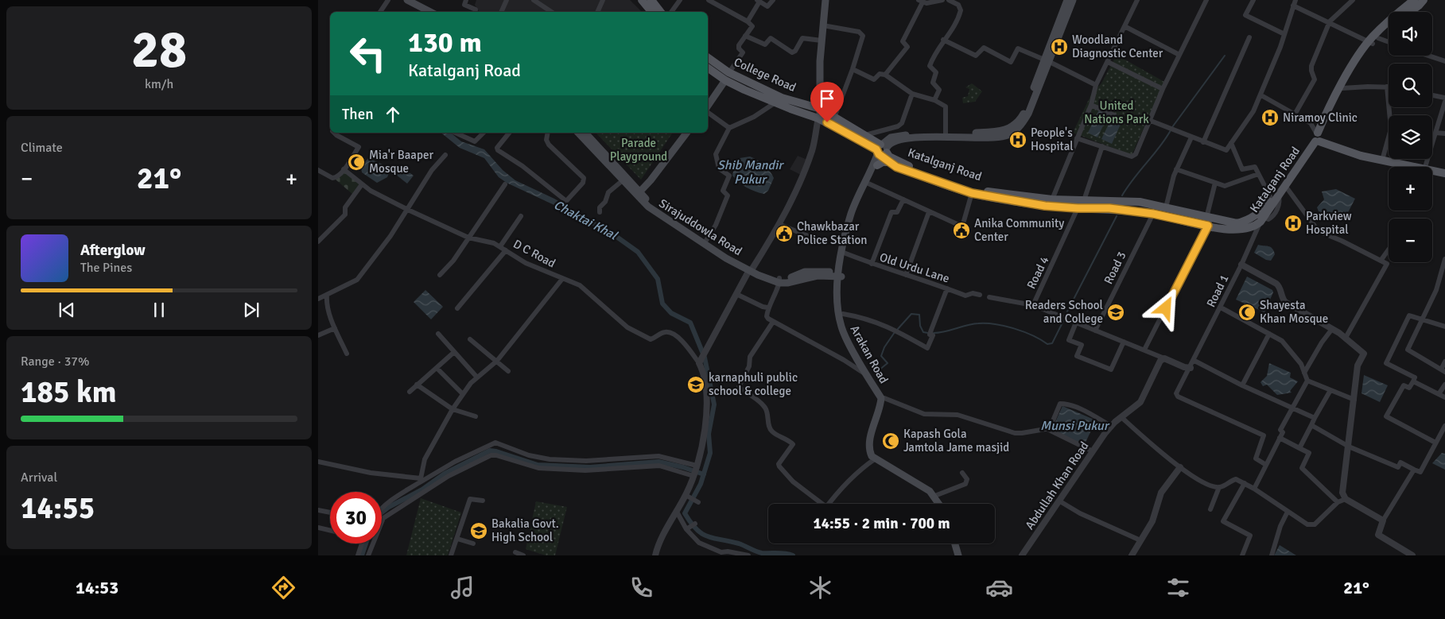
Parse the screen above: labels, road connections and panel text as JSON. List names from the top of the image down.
{
  "streets": {
    "main road": [
      "College Road",
      "Katalganj Road",
      "Sirajuddowla Road",
      "Arakan Road"
    ],
    "street": [
      "D C Road",
      "Old Urdu Lane",
      "Road 3",
      "Road 4",
      "Road 1",
      "Abdullah Khan Road"
    ]
  },
  "crossings": [
    ["College Road", "Katalganj Road"],
    ["College Road", "Arakan Road"],
    ["Katalganj Road", "Road 3"],
    ["Katalganj Road", "Road 4"],
    ["Katalganj Road", "Road 1"],
    ["Katalganj Road", "Arakan Road"],
    ["Sirajuddowla Road", "Arakan Road"],
    ["Old Urdu Lane", "Arakan Road"]
  ],
  "water": ["Shib Mandir Pukur", "Chaktai Khal", "Munsi Pukur"],
  "parks": ["United Nations Park", "Parade Playground"],
  "places": {
    "hospital": [
      "Woodland Diagnostic Center",
      "Niramoy Clinic",
      "People's Hospital",
      "Parkview Hospital"
    ],
    "mosque": ["Mia'r Baaper Mosque", "Shayesta Khan Mosque", "Kapash Gola Jamtola Jame masjid"],
    "public building": ["Anika Community Center", "Chawkbazar Police Station"],
    "school or university": ["Readers School and College", "karnaphuli public school & college", "Bakalia Govt. High School"]
  },
  "page": {
    "tile": [
      ["28", "km/h"],
      "Climate",
      ["Range · 37%", "185 km"],
      ["Arrival", "14:55"]
    ],
    "map_buttons": ["+", "−"],
    "turn": ["130 m", "Katalganj Road"],
    "then": "Then",
    "heat": ["−", "21°", "+"],
    "song": ["Afterglow", "The Pines"],
    "limit": "30",
    "trip": "14:55 · 2 min · 700 m",
    "tabs": ["14:53", "21°"]
  }
}
